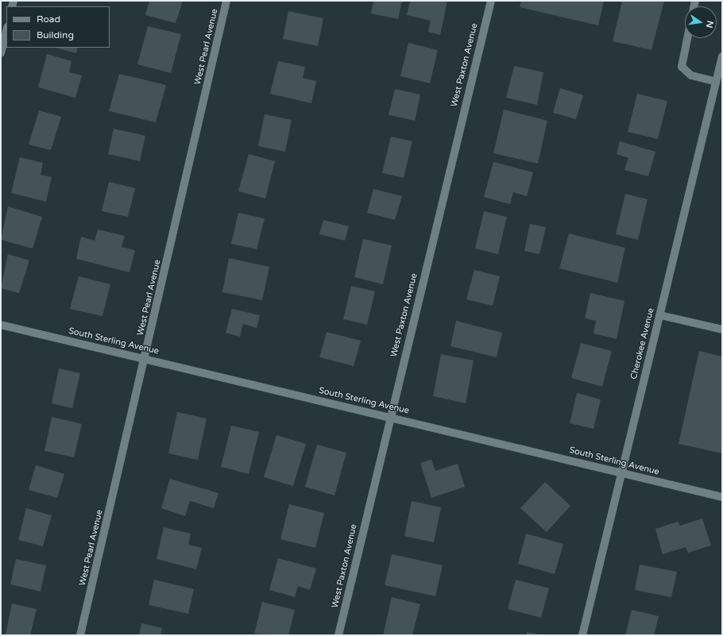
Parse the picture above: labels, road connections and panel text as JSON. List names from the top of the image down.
{
  "streets": {
    "street": [
      "West Pearl Avenue",
      "West Paxton Avenue",
      "South Sterling Avenue",
      "Cherokee Avenue"
    ]
  },
  "crossings": [
    ["West Pearl Avenue", "South Sterling Avenue"],
    ["West Paxton Avenue", "South Sterling Avenue"],
    ["South Sterling Avenue", "Cherokee Avenue"]
  ],
  "legend": ["Road", "Building"],
  "north": "right"
}
